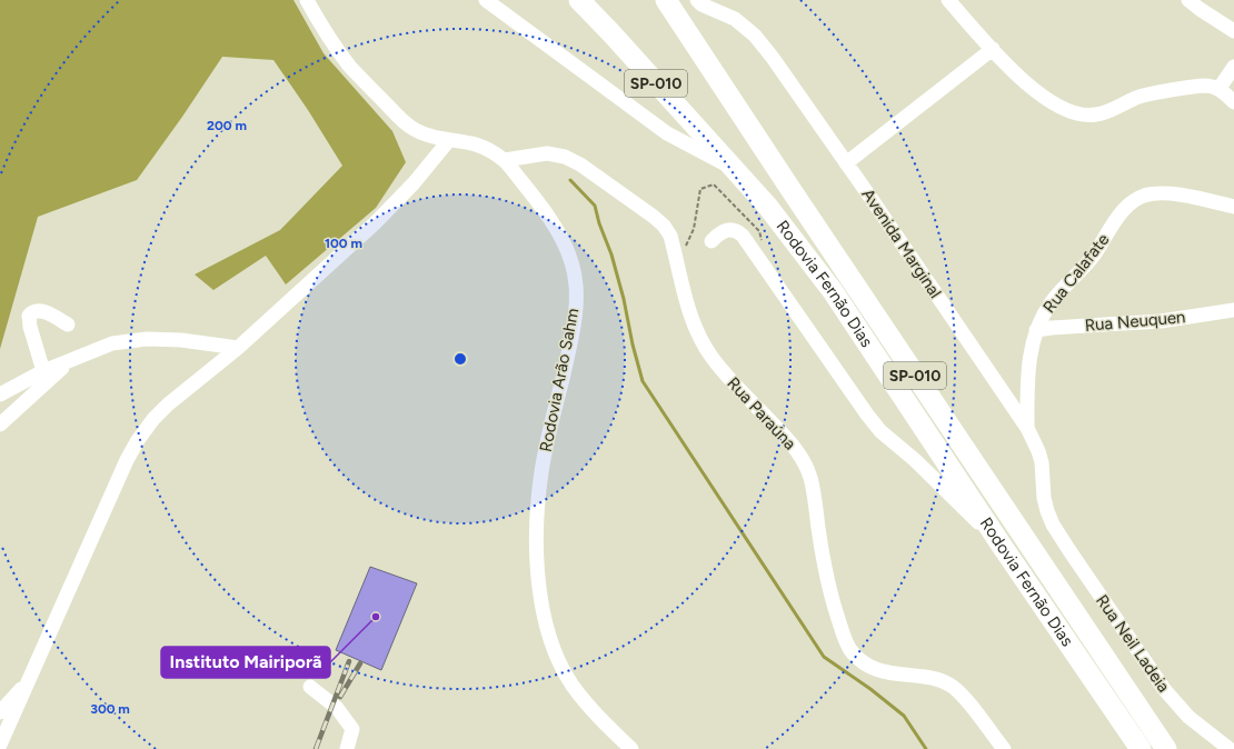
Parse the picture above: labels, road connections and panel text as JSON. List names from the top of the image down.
{
  "streets": {
    "highway": ["SP-010", "Rodovia Fernão Dias"],
    "street": [
      "Avenida Marginal",
      "Rua Calafate",
      "Rua Neuquen",
      "Rodovia Arão Sahm",
      "Rua Paraúna",
      "Rua Neil Ladeia"
    ]
  },
  "crossings": [
    ["Avenida Marginal", "Rua Calafate"],
    ["Avenida Marginal", "Rua Neil Ladeia"],
    ["Rua Calafate", "Rua Neuquen"],
    ["Rodovia Arão Sahm", "Rua Paraúna"]
  ],
  "places": ["Instituto Mairiporã"],
  "rings": ["200 m", "100 m", "300 m"]
}
